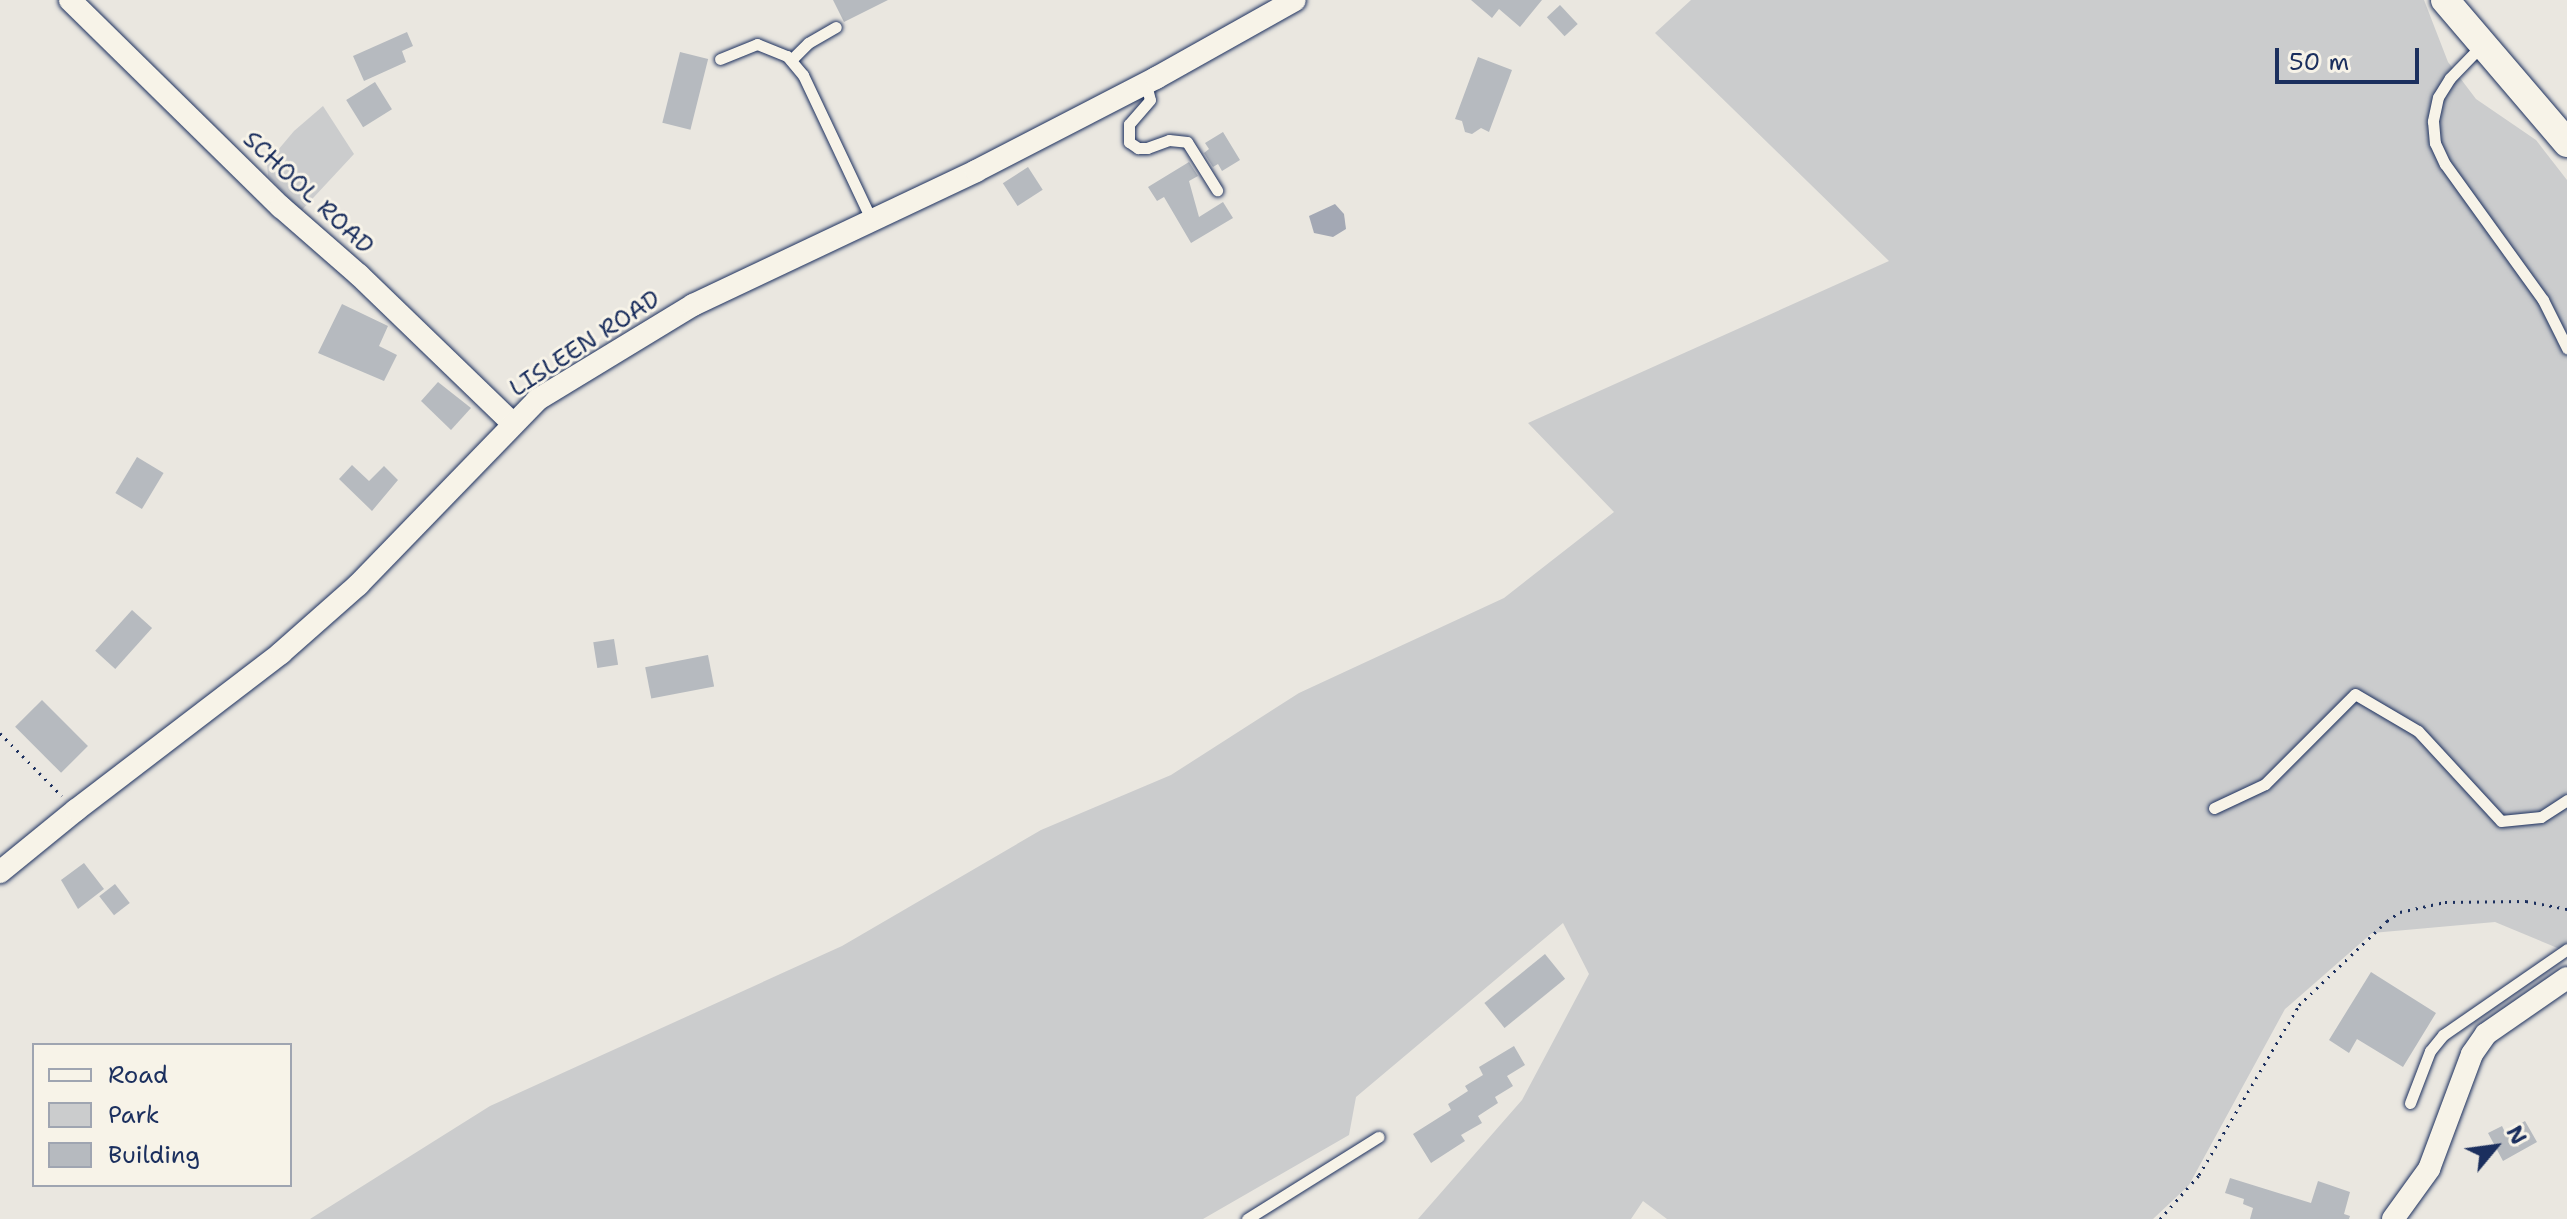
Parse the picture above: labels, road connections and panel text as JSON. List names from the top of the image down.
{
  "streets": {
    "street": ["SCHOOL ROAD", "LISLEEN ROAD"]
  },
  "crossings": [
    ["SCHOOL ROAD", "LISLEEN ROAD"]
  ],
  "legend": ["Road", "Park", "Building"],
  "scale_bar": "50 m",
  "north": "top right"
}
